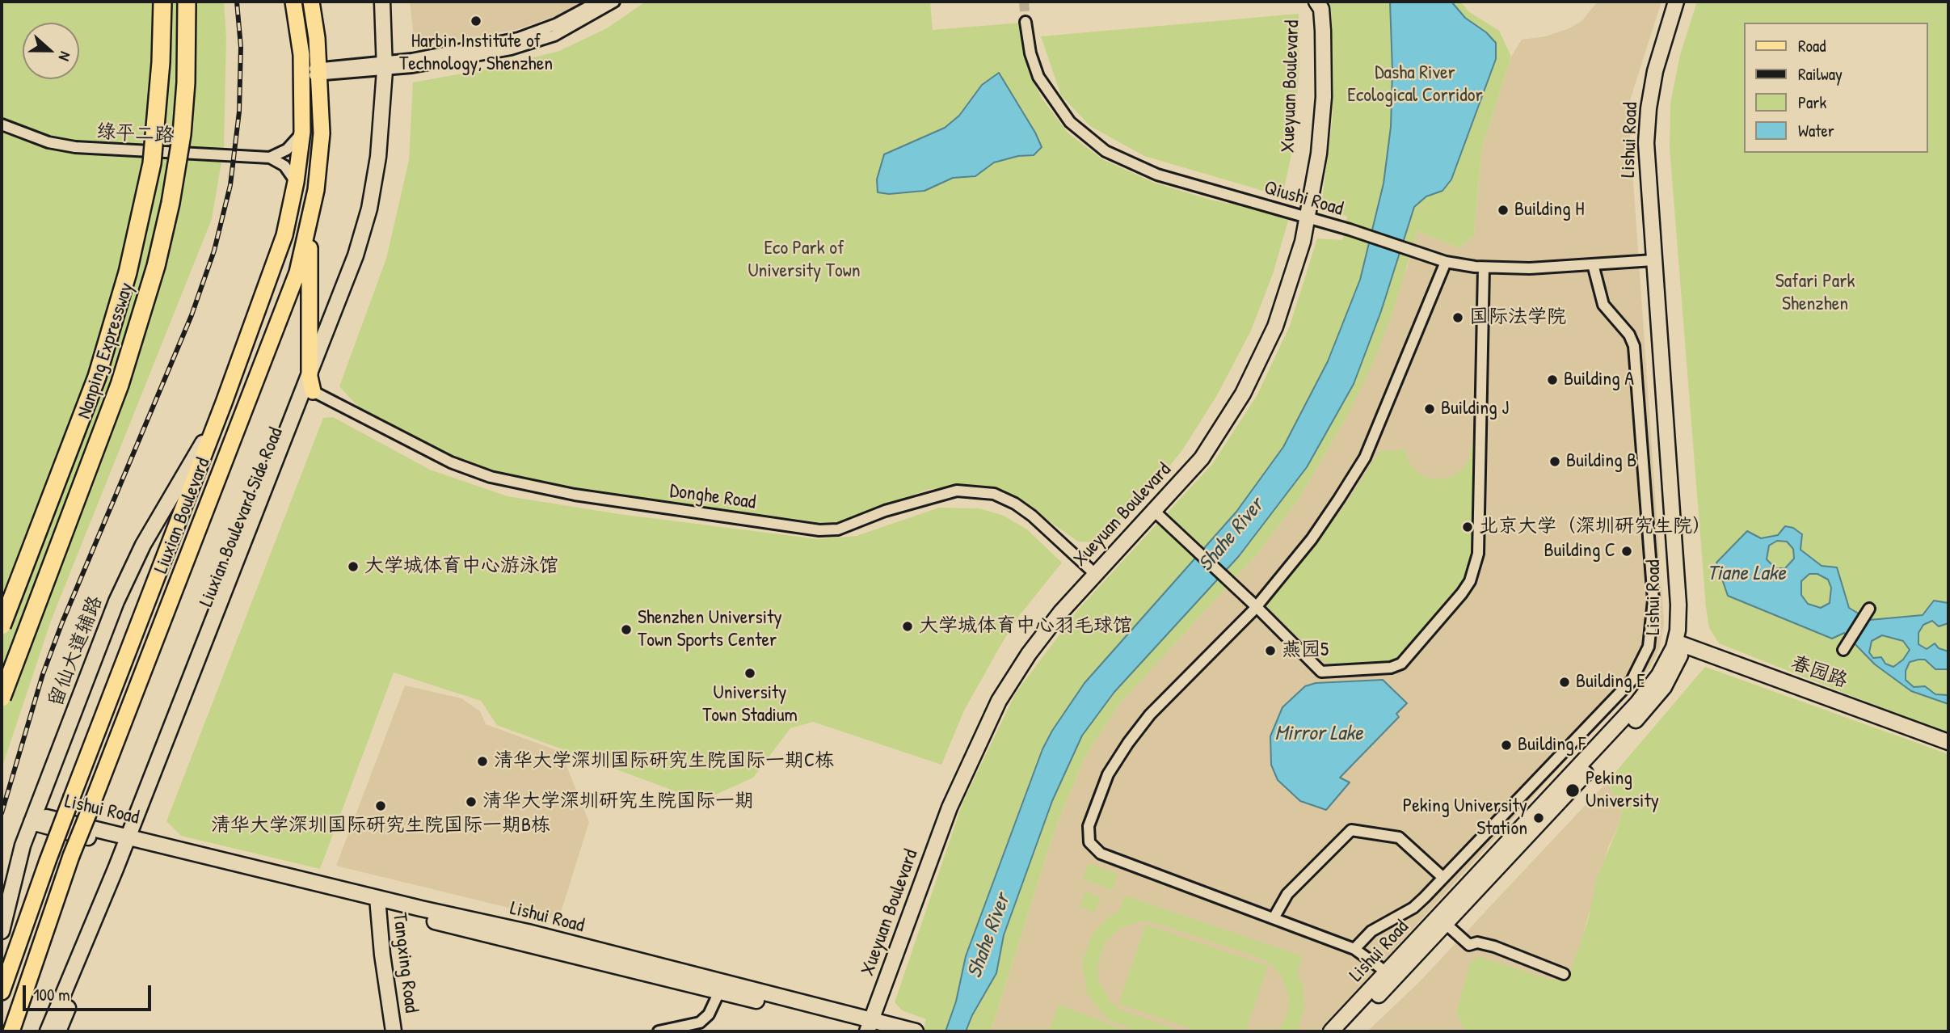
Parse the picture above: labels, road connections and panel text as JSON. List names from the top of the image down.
{
  "streets": {
    "highway": ["Nanping Expressway"],
    "main road": [
      "Xueyuan Boulevard",
      "Lishui Road",
      "Liuxian Boulevard",
      "Liuxian Boulevard Side Road",
      "留仙大道辅路",
      "春园路",
      "Tangxing Road"
    ],
    "street": ["绿平二路", "Qiushi Road", "Donghe Road"]
  },
  "crossings": [
    ["Xueyuan Boulevard", "Lishui Road"],
    ["Xueyuan Boulevard", "Qiushi Road"],
    ["Xueyuan Boulevard", "Donghe Road"],
    ["Lishui Road", "Qiushi Road"],
    ["Lishui Road", "Liuxian Boulevard Side Road"],
    ["Lishui Road", "留仙大道辅路"],
    ["Lishui Road", "春园路"],
    ["Lishui Road", "Tangxing Road"],
    ["Donghe Road", "Liuxian Boulevard Side Road"],
    ["Liuxian Boulevard", "留仙大道辅路"]
  ],
  "water": ["Shahe River", "Tiane Lake", "Mirror Lake"],
  "parks": ["Dasha River Ecological Corridor", "Eco Park of University Town", "Safari Park Shenzhen"],
  "places": [
    "Harbin Institute of Technology, Shenzhen",
    "Building H",
    "国际法学院",
    "Building A",
    "Building J",
    "Building B",
    "北京大学（深圳研究生院）",
    "Building C",
    "大学城体育中心游泳馆",
    "大学城体育中心羽毛球馆",
    "Shenzhen University Town Sports Center",
    "燕园5",
    "University Town Stadium",
    "Building E",
    "Building F",
    "清华大学深圳国际研究生院国际一期C栋",
    "Peking University",
    "清华大学深圳研究生院国际一期",
    "清华大学深圳国际研究生院国际一期B栋",
    "Peking University Station"
  ],
  "legend": [
    "Road",
    "Railway",
    "Park",
    "Water"
  ],
  "scale_bar": "100 m",
  "north": "right"
}
